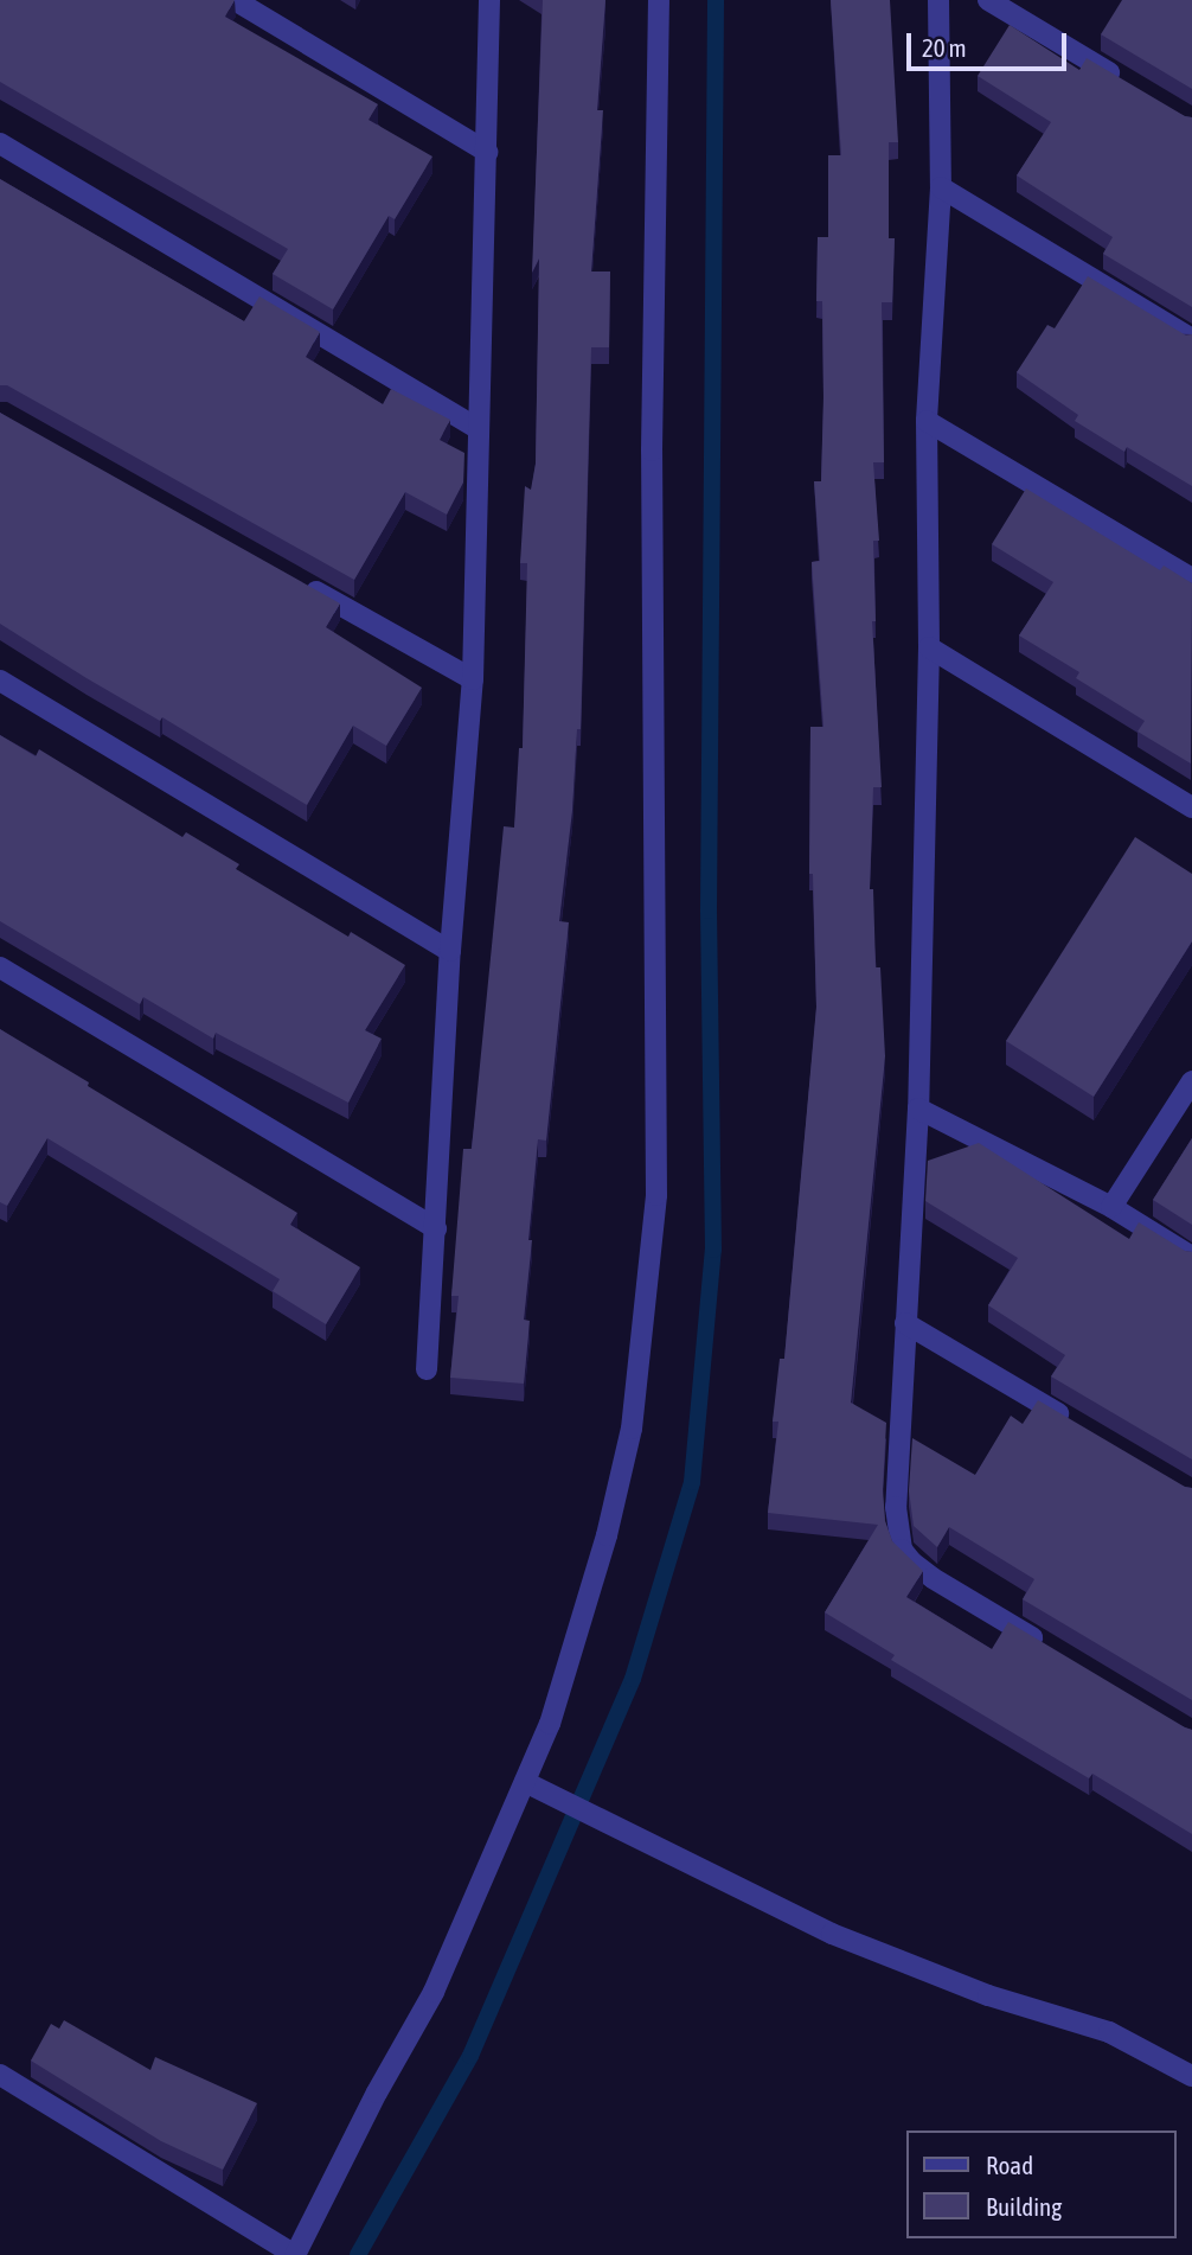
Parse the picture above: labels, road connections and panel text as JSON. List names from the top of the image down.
{
  "legend": ["Road", "Building"],
  "scale_bar": "20 m"
}
